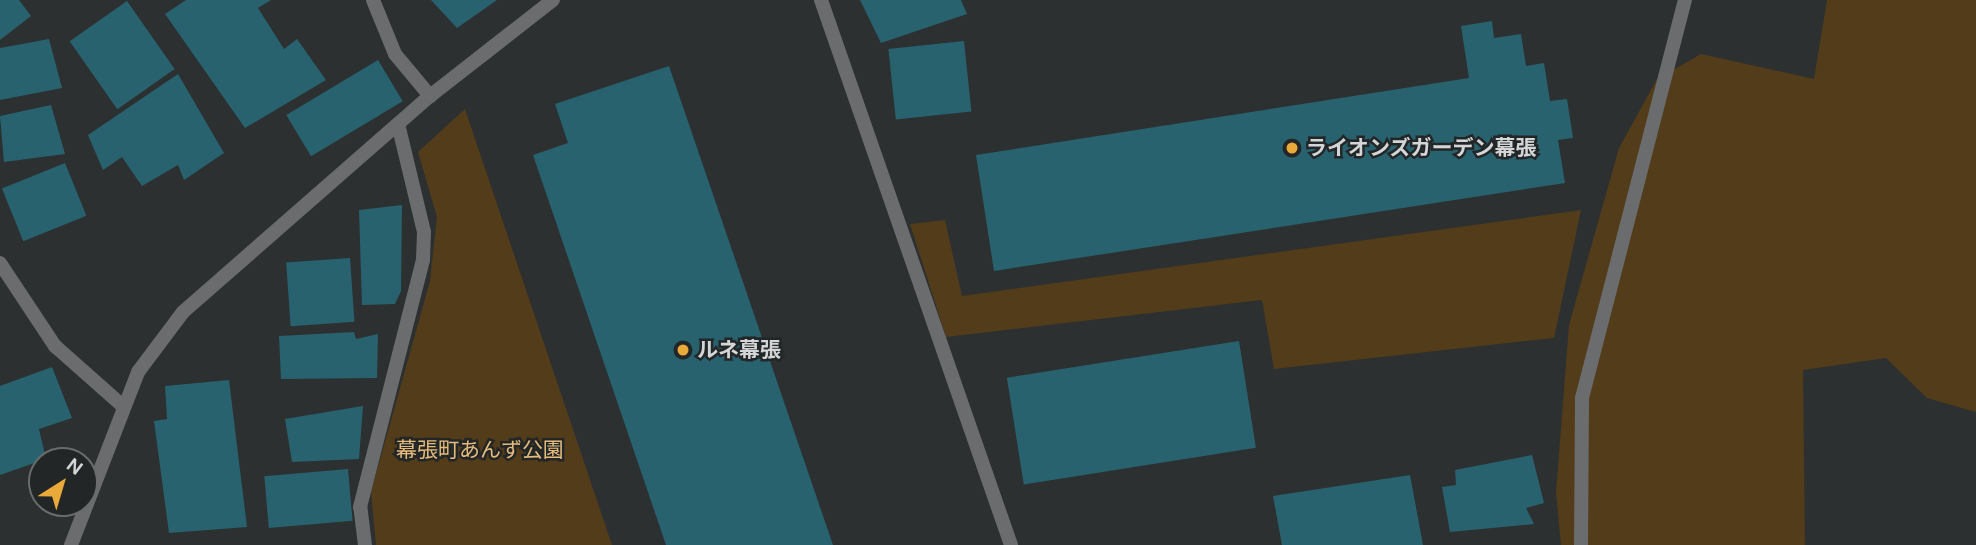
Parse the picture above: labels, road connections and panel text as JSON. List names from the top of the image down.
{
  "parks": ["幕張町あんず公園"],
  "places": ["ライオンズガーデン幕張", "ルネ幕張"],
  "north": "top right"
}
